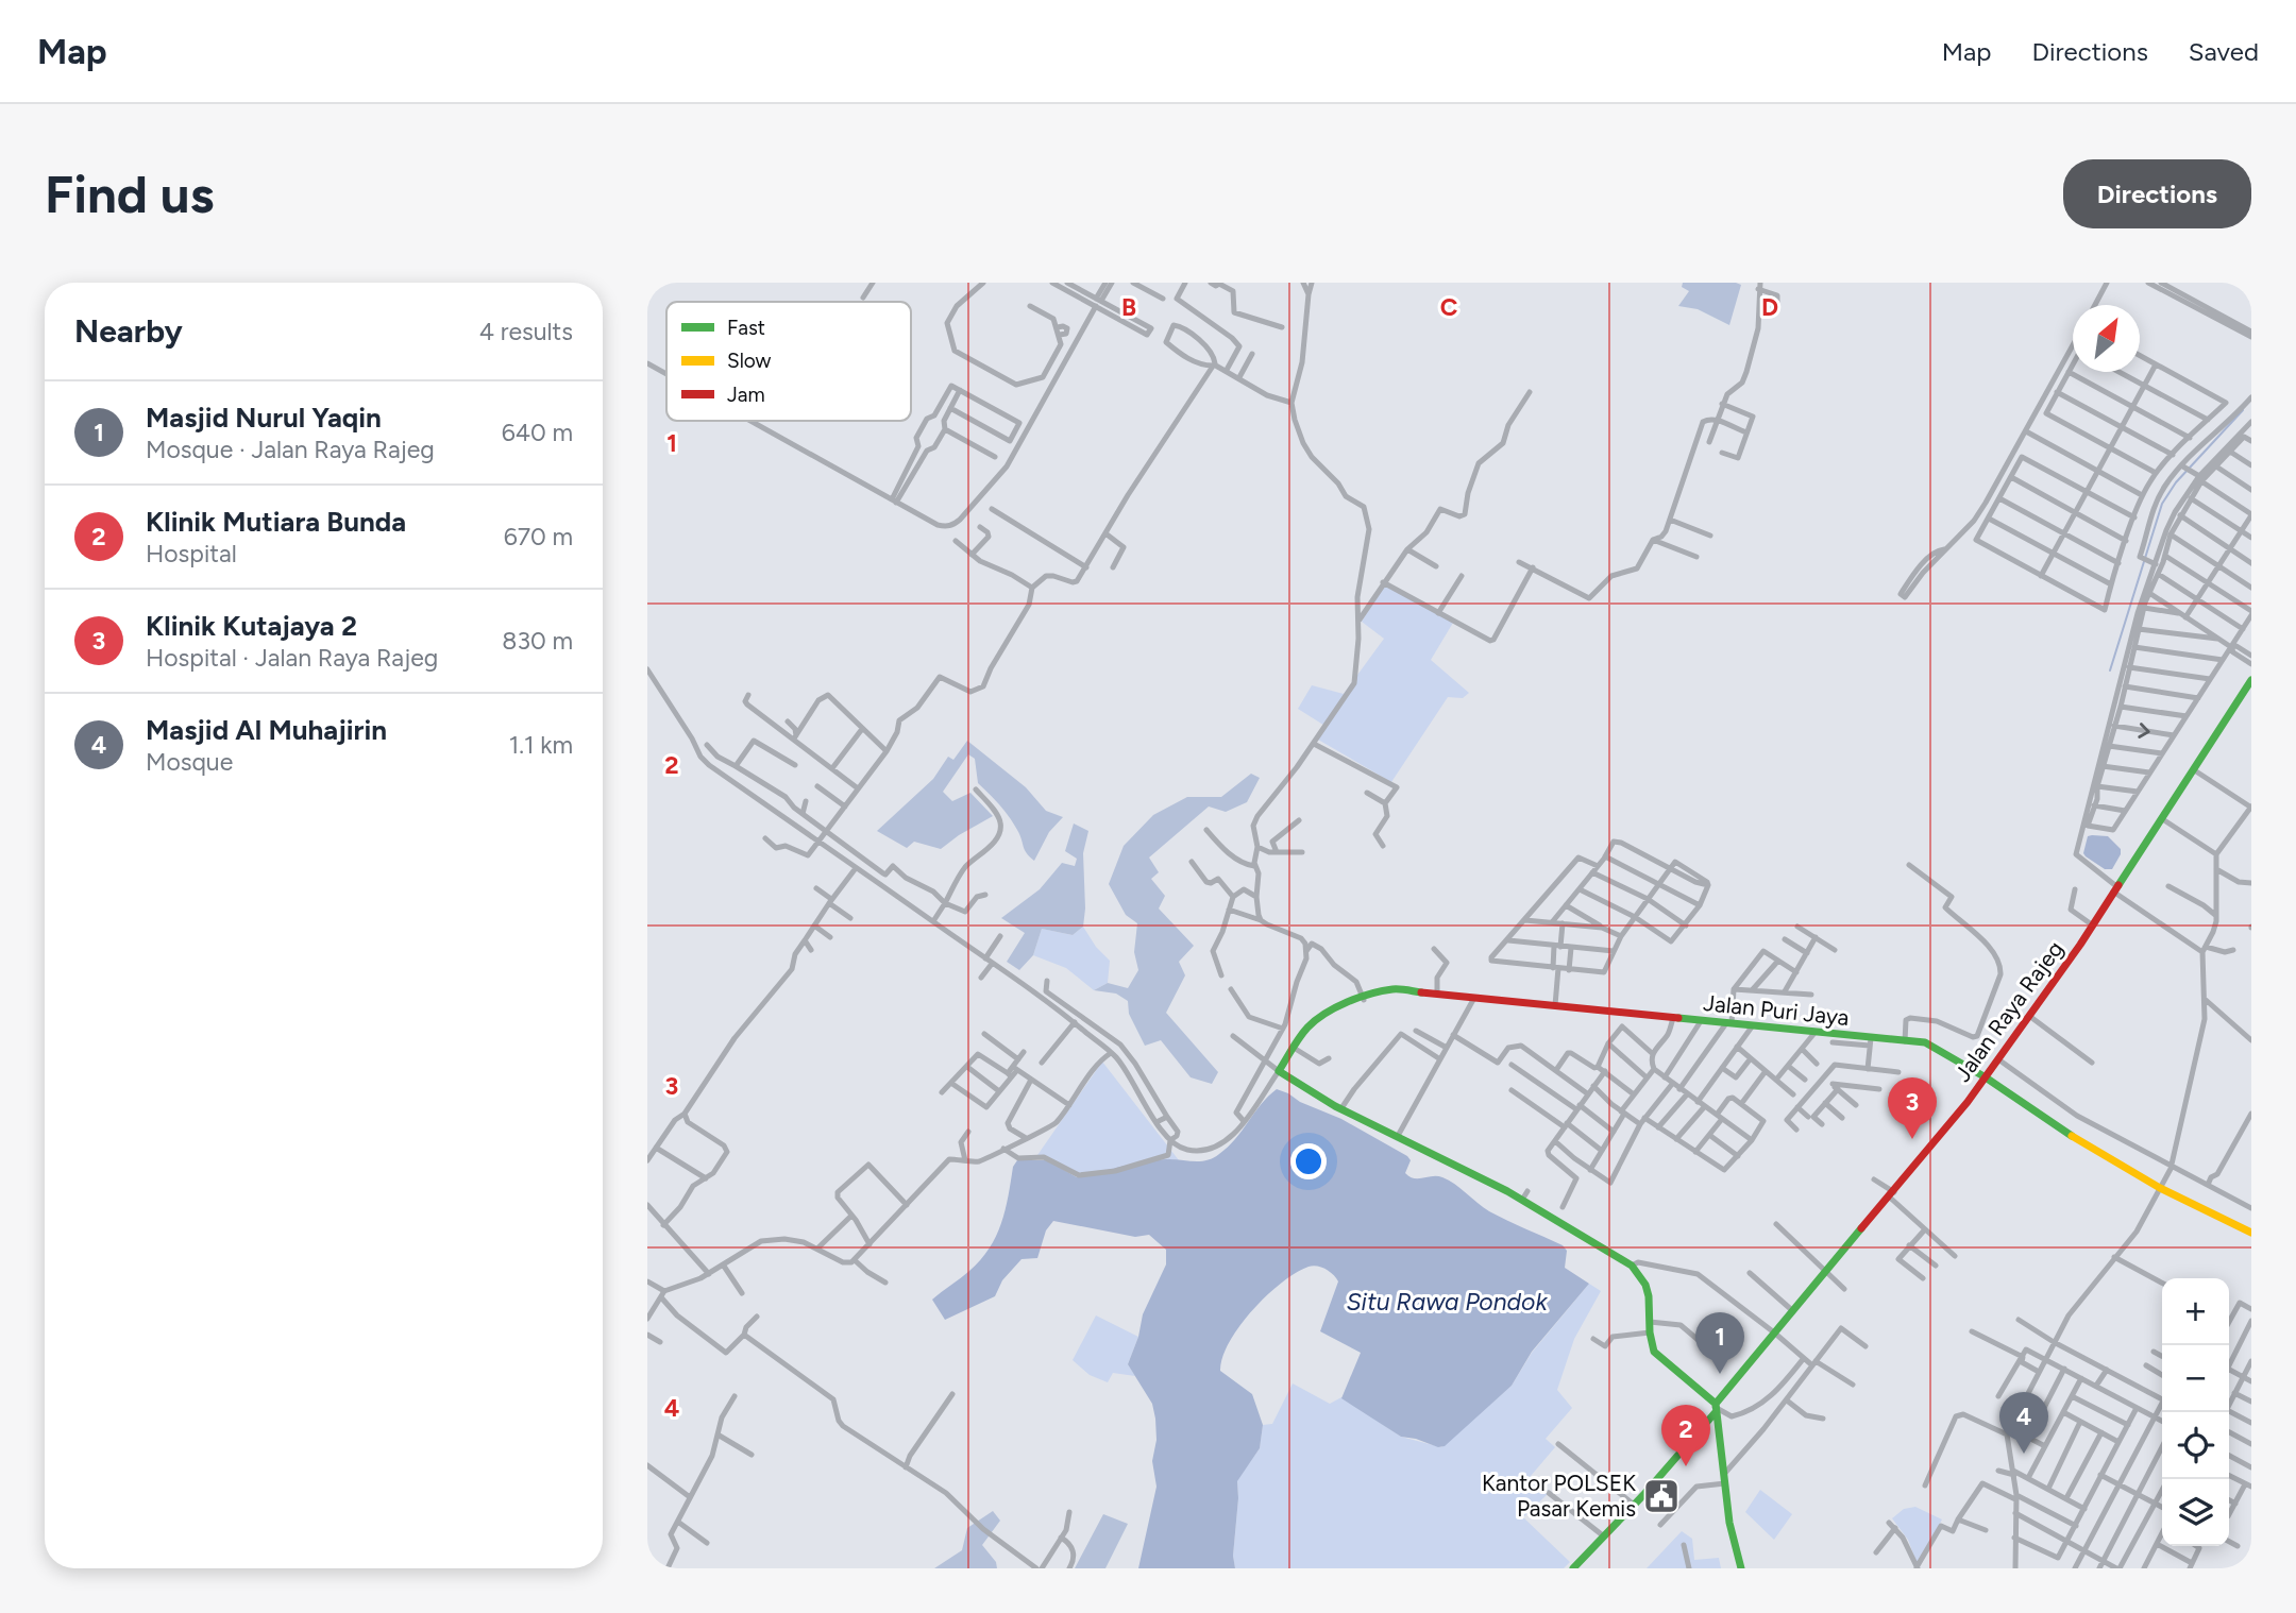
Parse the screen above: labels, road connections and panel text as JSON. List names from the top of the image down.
{
  "streets": {
    "street": ["Jalan Puri Jaya", "Jalan Raya Rajeg"]
  },
  "crossings": [
    ["Jalan Puri Jaya", "Jalan Raya Rajeg"]
  ],
  "water": ["Situ Rawa Pondok"],
  "places": {
    "public building": ["Kantor POLSEK Pasar Kemis"]
  },
  "legend": ["Fast", "Slow", "Jam"],
  "north": "top right",
  "page": {
    "header": "Map",
    "nav": ["Map", "Directions", "Saved"],
    "buttons": "Directions",
    "title": "Find us",
    "heading": ["Nearby", "4 results"],
    "list": [
      {
        "mark": "1",
        "name": "Masjid Nurul Yaqin",
        "note": "Mosque · Jalan Raya Rajeg",
        "value": "640 m"
      },
      {
        "mark": "2",
        "name": "Klinik Mutiara Bunda",
        "note": "Hospital",
        "value": "670 m"
      },
      {
        "mark": "3",
        "name": "Klinik Kutajaya 2",
        "note": "Hospital · Jalan Raya Rajeg",
        "value": "830 m"
      },
      {
        "mark": "4",
        "name": "Masjid Al Muhajirin",
        "note": "Mosque",
        "value": "1.1 km"
      }
    ],
    "pins": [
      "3",
      "1",
      "4",
      "2"
    ],
    "map_buttons": ["+", "−"]
  },
  "grid": {
    "columns": ["B", "C", "D"],
    "rows": [
      "1",
      "2",
      "3",
      "4"
    ]
  }
}
